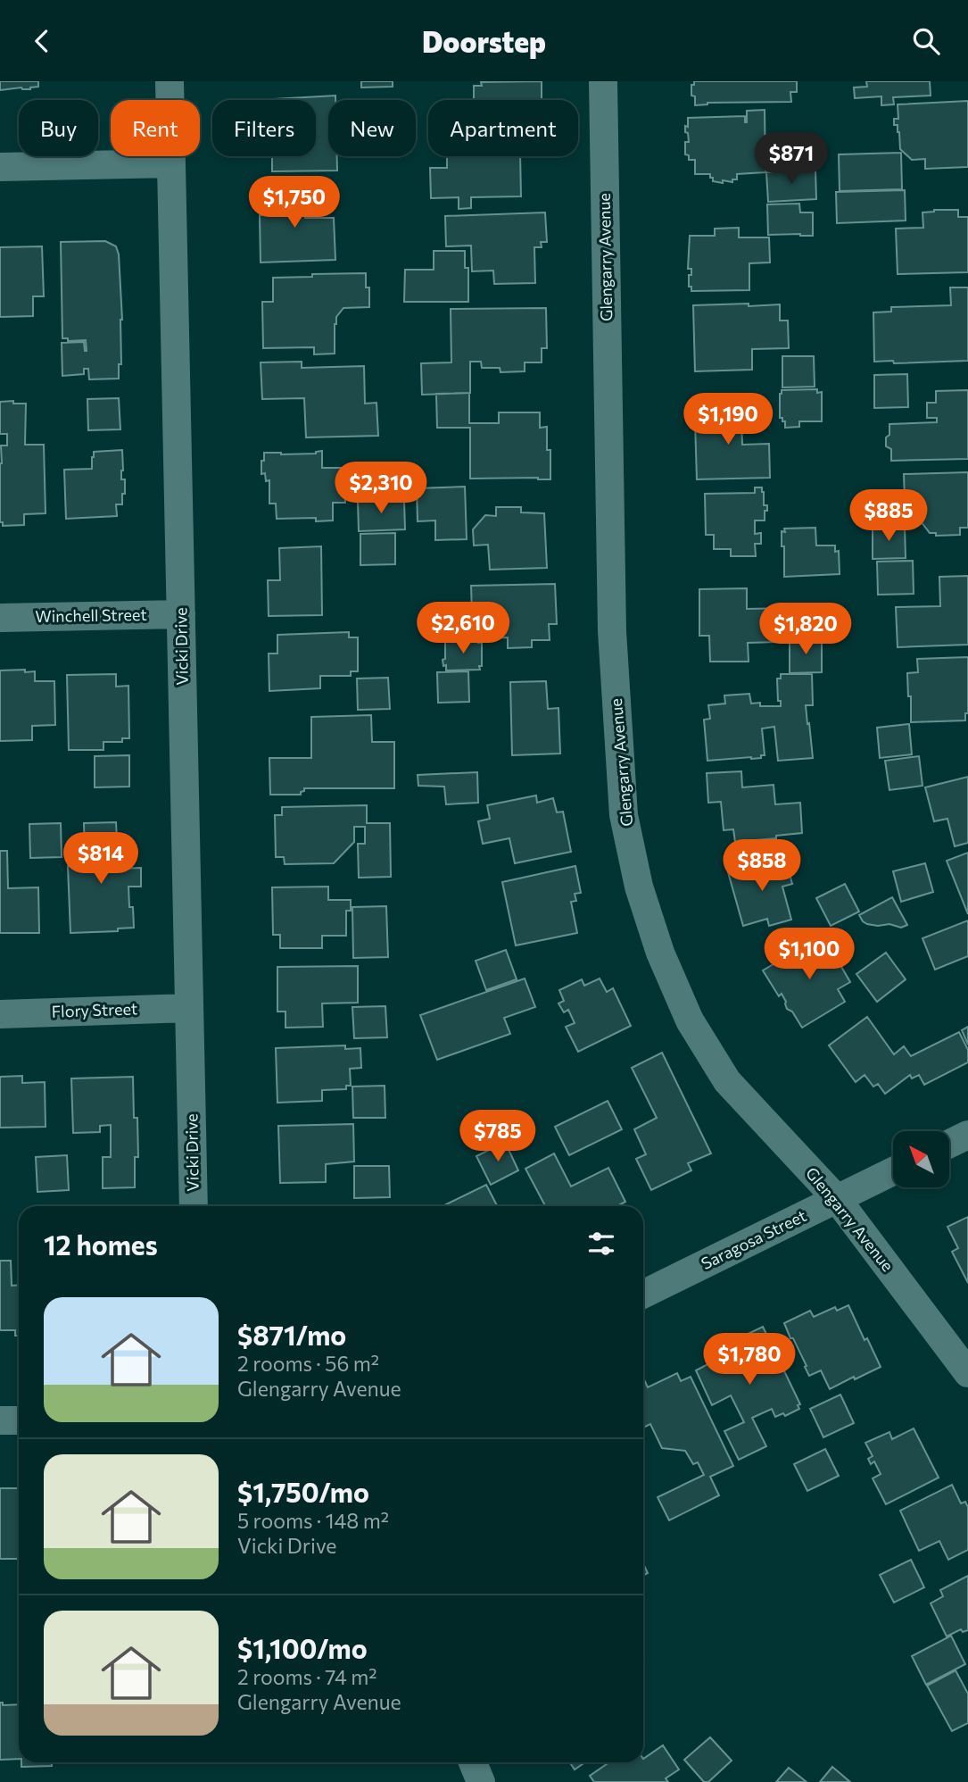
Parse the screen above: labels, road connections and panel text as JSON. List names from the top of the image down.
{
  "streets": {
    "street": [
      "Glengarry Avenue",
      "Winchell Street",
      "Vicki Drive",
      "Flory Street",
      "Saragosa Street"
    ]
  },
  "crossings": [
    ["Glengarry Avenue", "Saragosa Street"],
    ["Winchell Street", "Vicki Drive"],
    ["Vicki Drive", "Flory Street"]
  ],
  "north": "top left",
  "page": {
    "header": "Doorstep",
    "chip": [
      "Buy",
      "Rent",
      "Filters",
      "New",
      "Apartment"
    ],
    "price": [
      "$871",
      "$1,750",
      "$1,190",
      "$2,310",
      "$885",
      "$2,610",
      "$1,820",
      "$814",
      "$858",
      "$1,100",
      "$785",
      "$1,780"
    ],
    "heading": "12 homes",
    "list": [
      {
        "name": "$871/mo",
        "note": "2 rooms · 56 m² · Glengarry Avenue"
      },
      {
        "name": "$1,750/mo",
        "note": "5 rooms · 148 m² · Vicki Drive"
      },
      {
        "name": "$1,100/mo",
        "note": "2 rooms · 74 m² · Glengarry Avenue"
      }
    ]
  }
}
